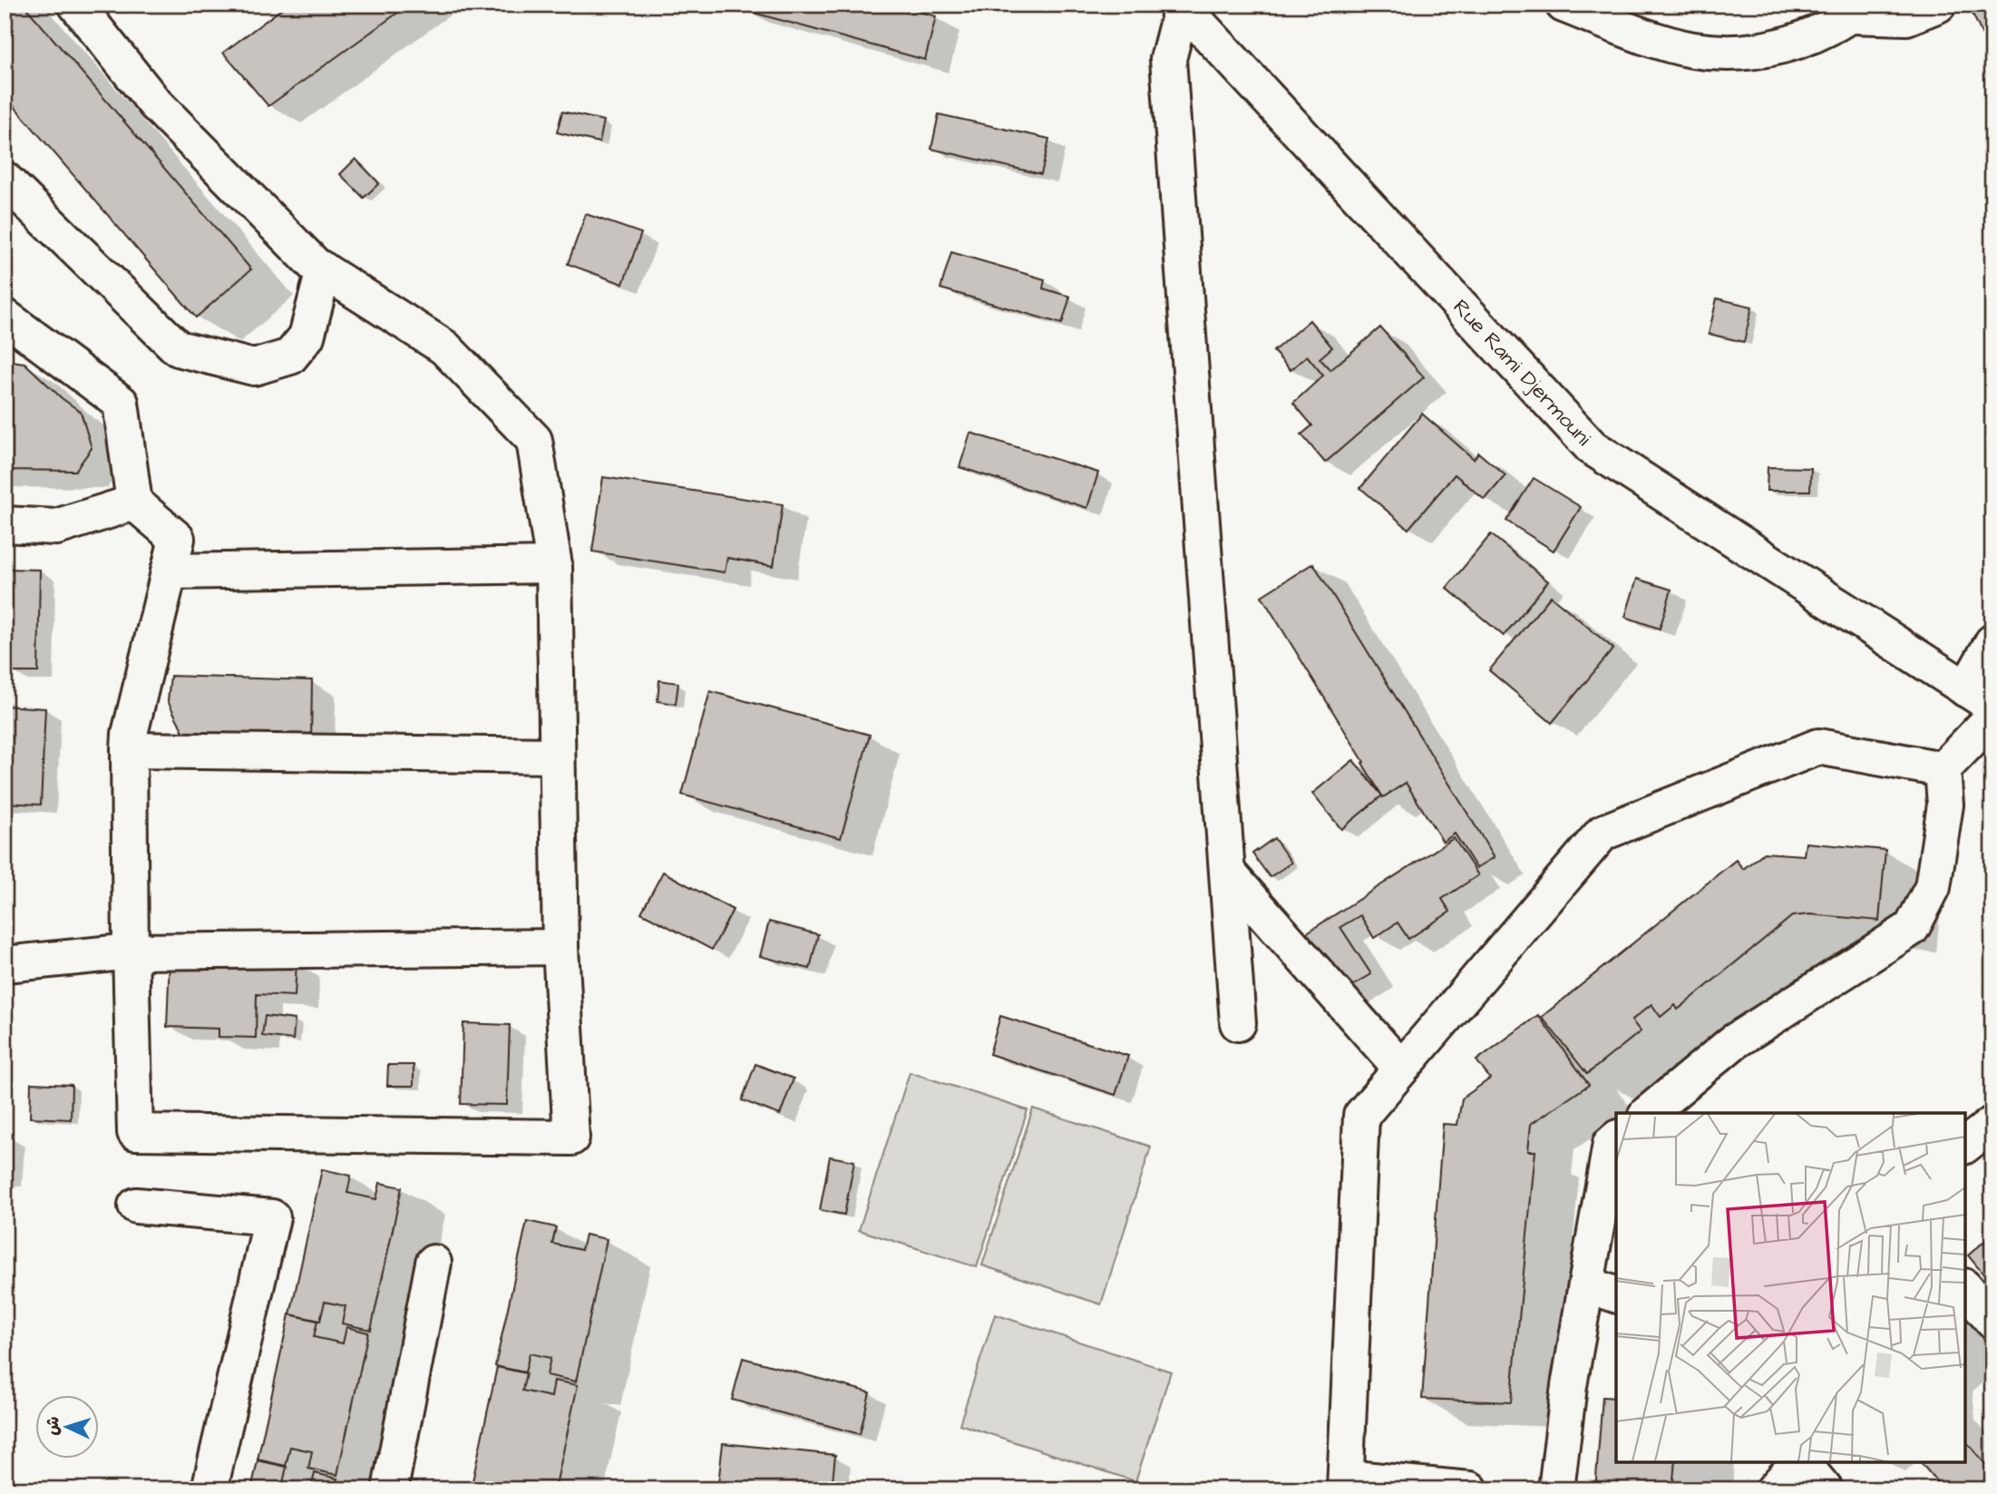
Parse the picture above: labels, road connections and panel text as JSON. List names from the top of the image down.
{
  "streets": {
    "street": ["Rue Rami Djermouni"]
  },
  "north": "left"
}
